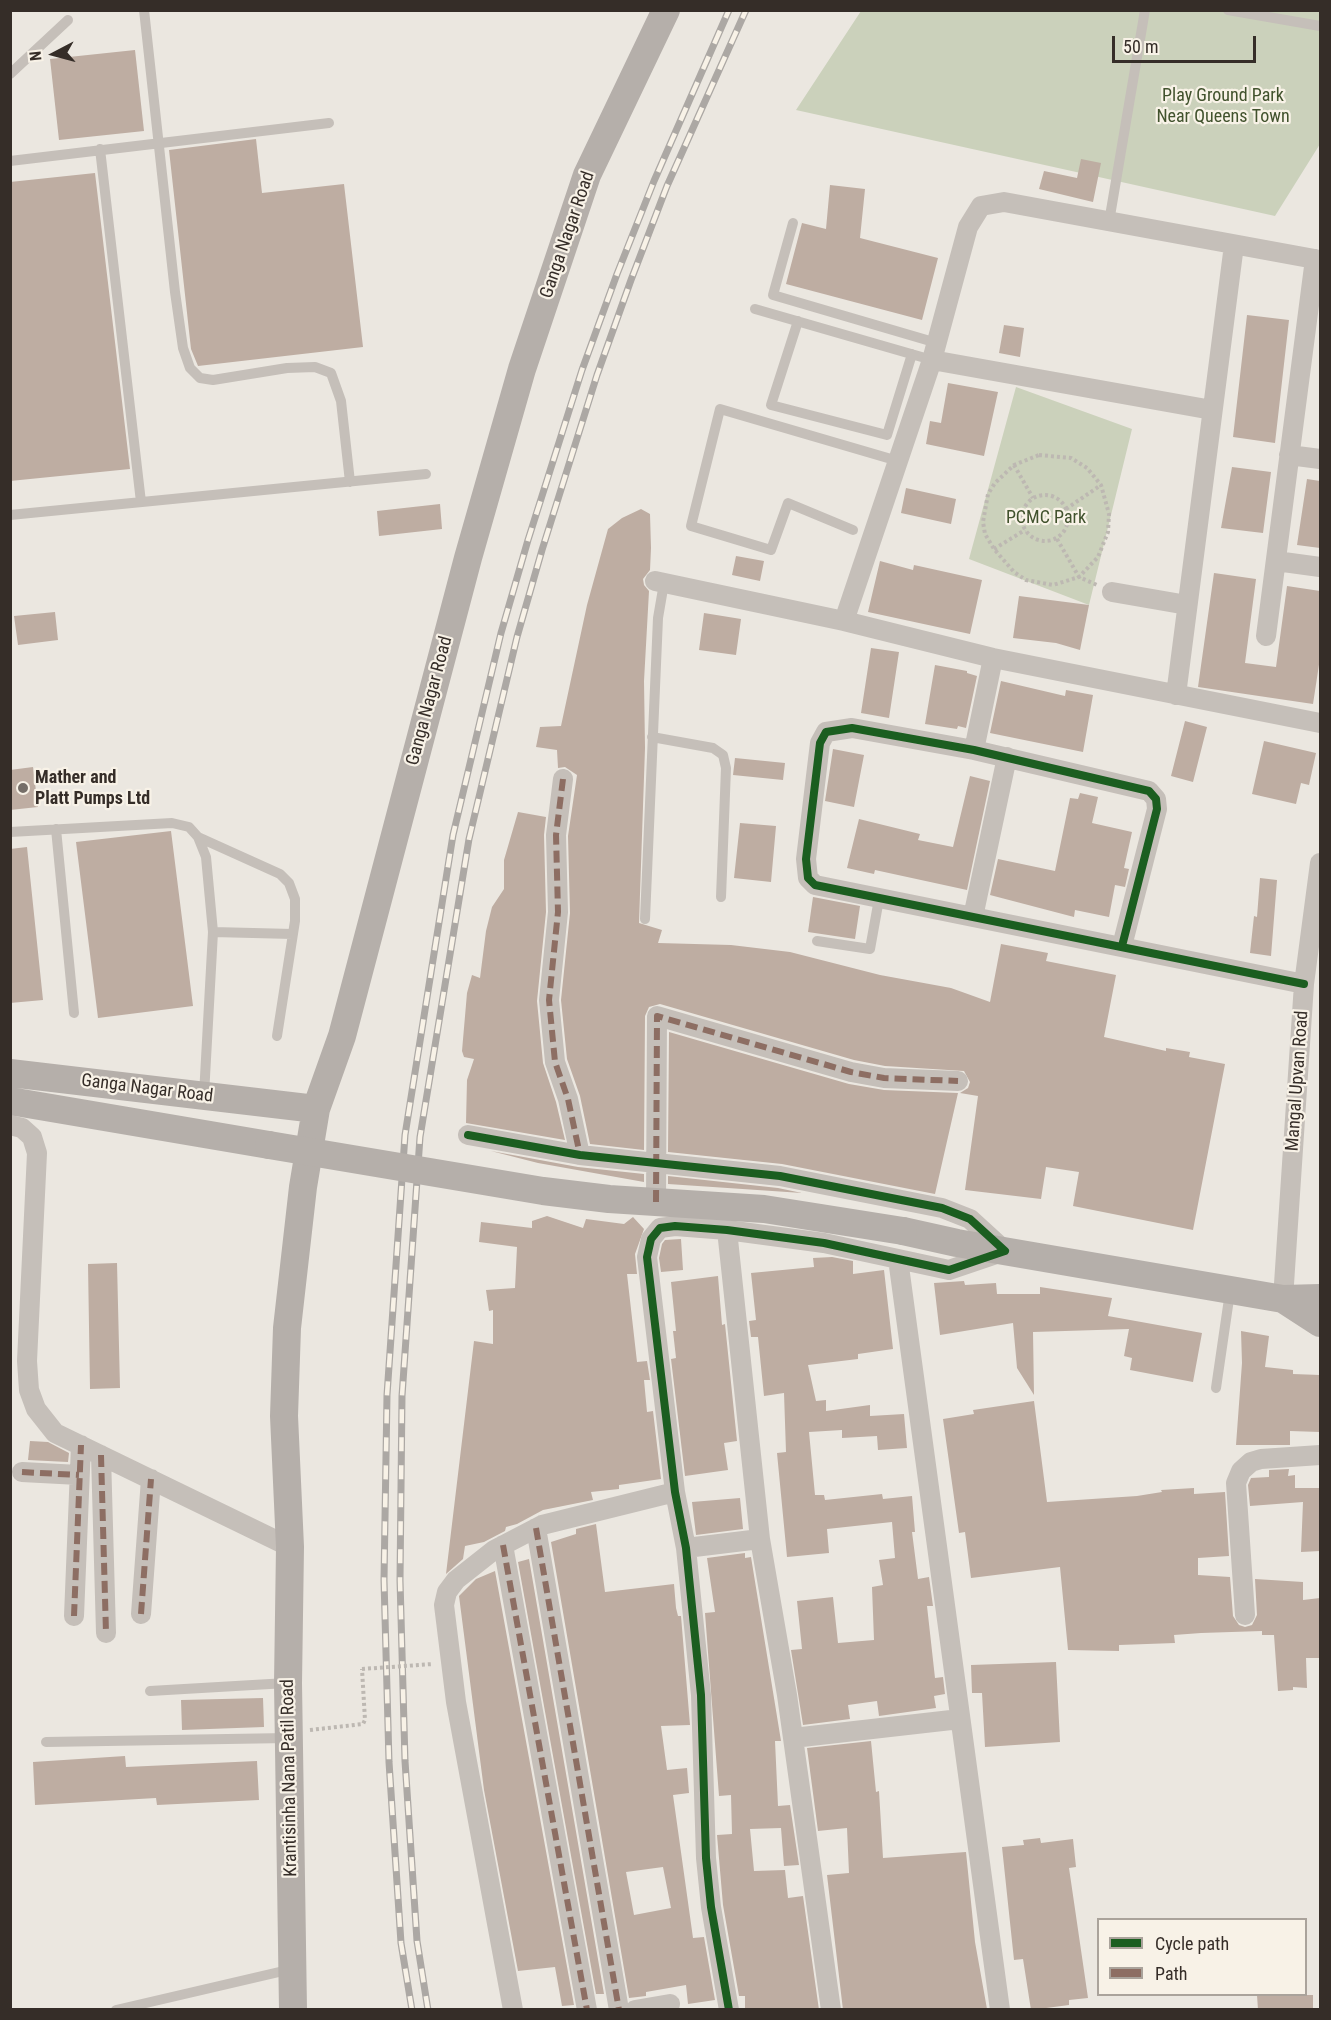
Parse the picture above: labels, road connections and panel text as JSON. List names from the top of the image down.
{
  "streets": {
    "main road": ["Ganga Nagar Road", "Krantisinha Nana Patil Road"],
    "street": ["Mangal Upvan Road"]
  },
  "crossings": [
    ["Ganga Nagar Road", "Krantisinha Nana Patil Road"]
  ],
  "parks": ["Play Ground Park Near Queens Town", "PCMC Park"],
  "places": ["Mather and Platt Pumps Ltd"],
  "legend": ["Cycle path", "Path"],
  "scale_bar": "50 m",
  "north": "left"
}
